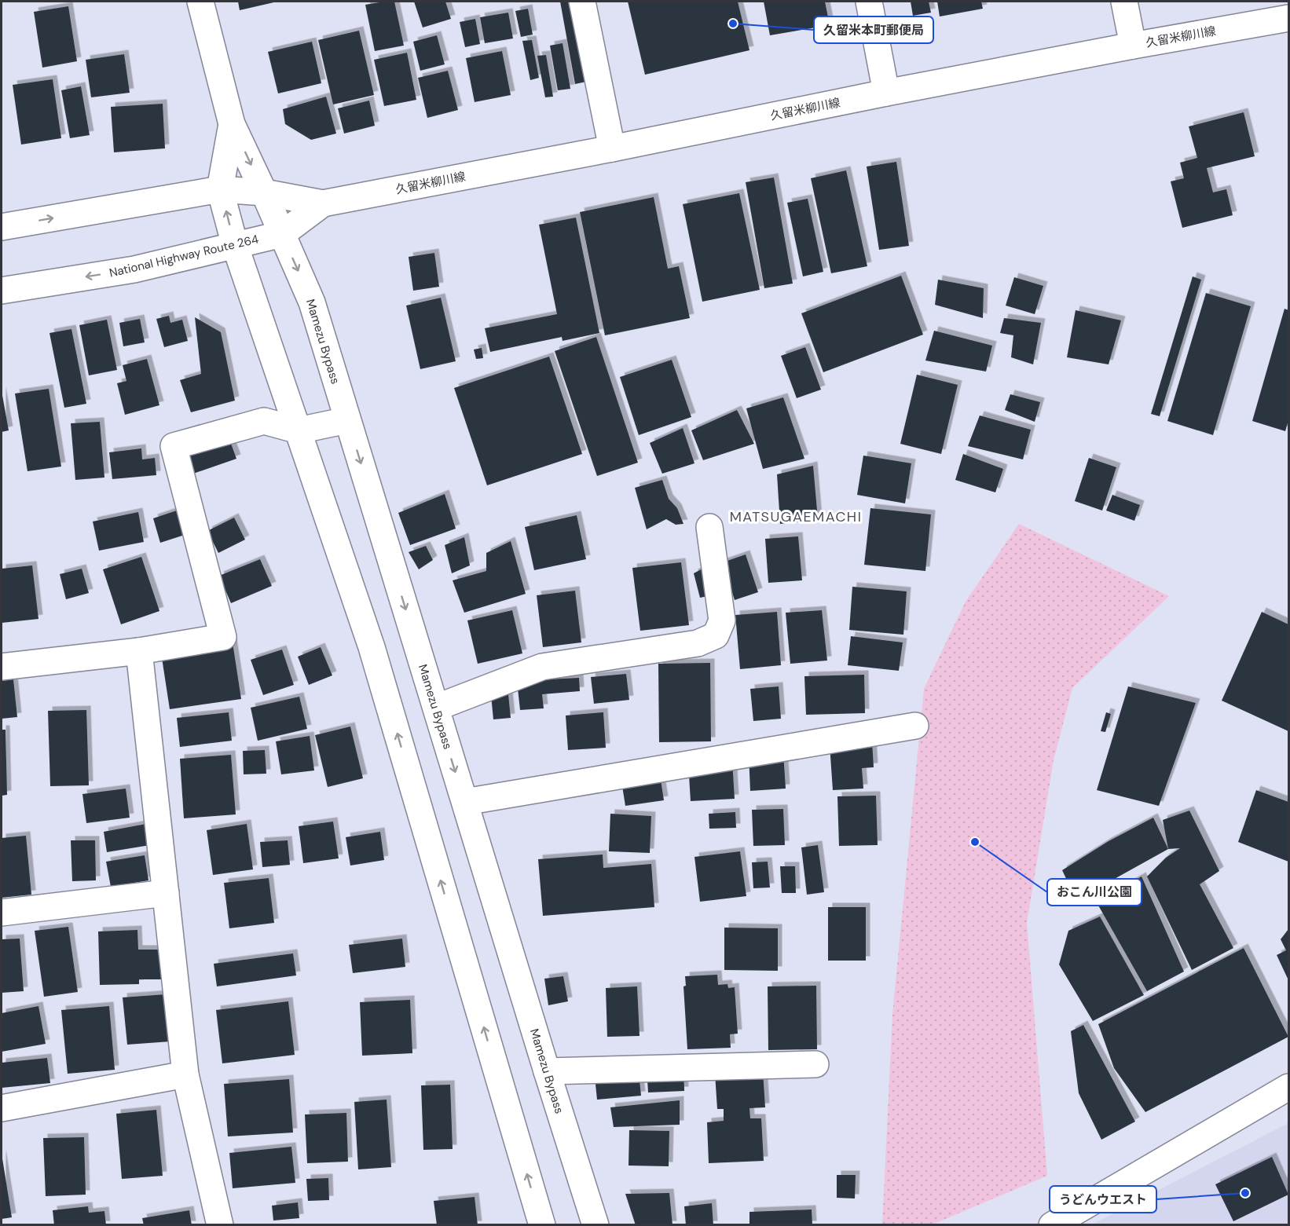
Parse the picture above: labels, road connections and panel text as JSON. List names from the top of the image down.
{
  "streets": {
    "main road": ["久留米柳川線", "National Highway Route 264", "Mamezu Bypass"]
  },
  "crossings": [
    ["久留米柳川線", "National Highway Route 264"],
    ["久留米柳川線", "Mamezu Bypass"],
    ["National Highway Route 264", "Mamezu Bypass"]
  ],
  "districts": ["MATSUGAEMACHI"],
  "places": ["久留米本町郵便局", "おこん川公園", "うどんウエスト"]
}
